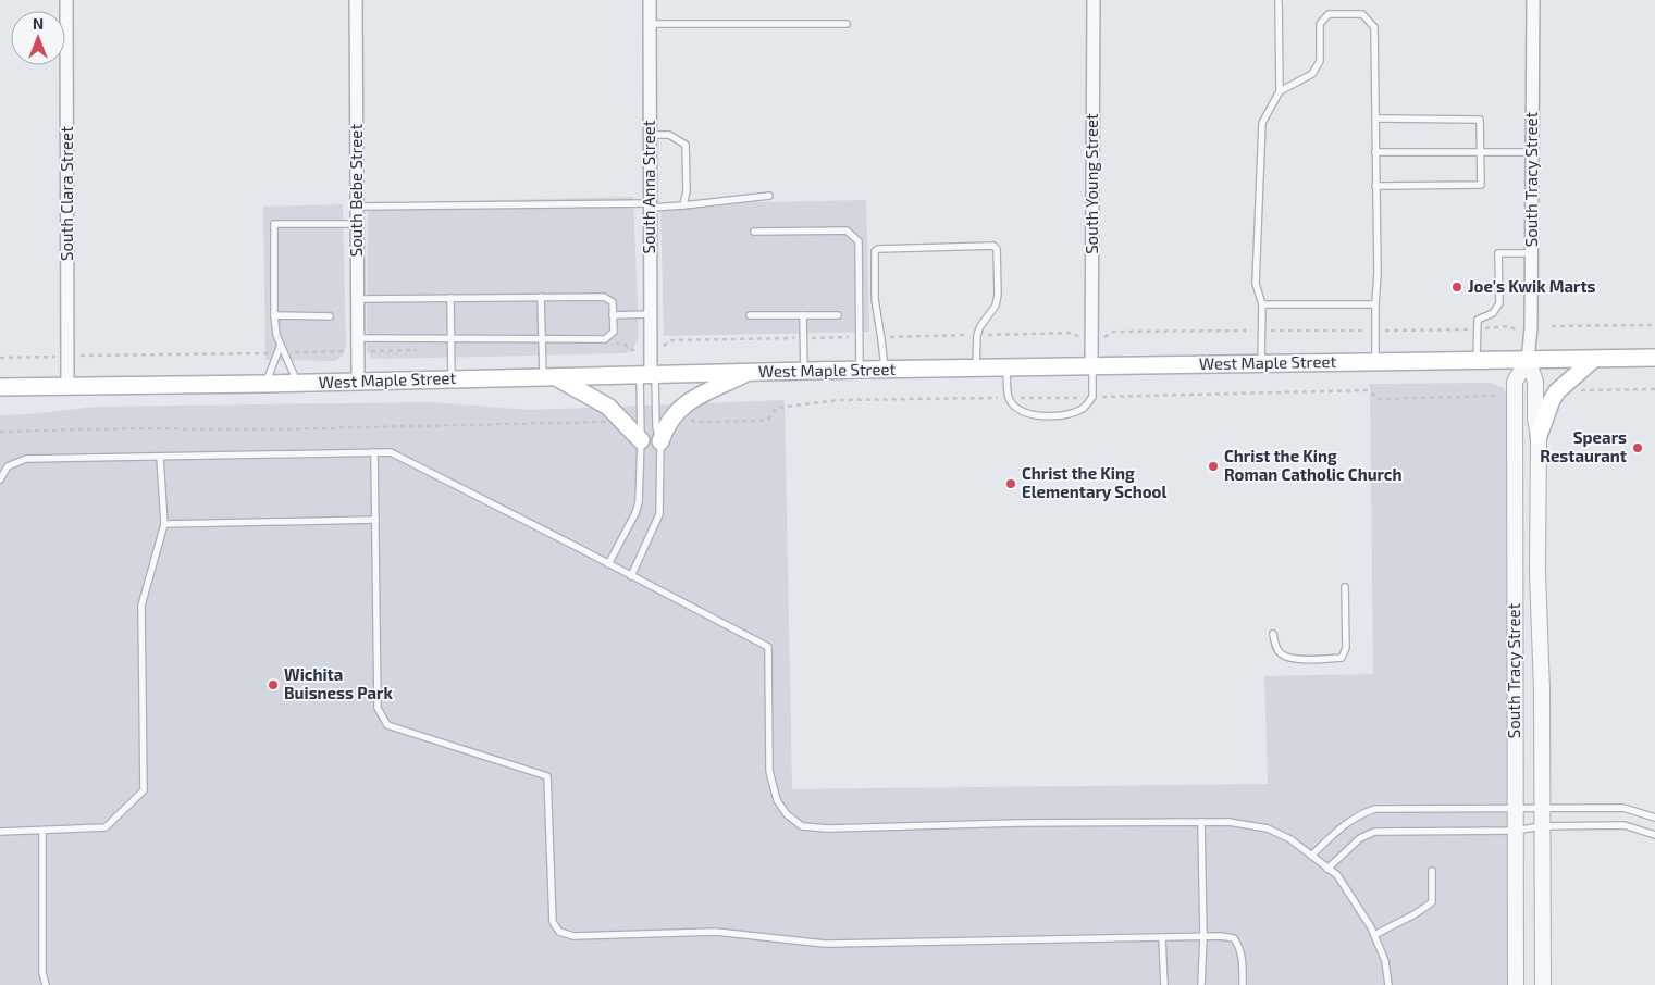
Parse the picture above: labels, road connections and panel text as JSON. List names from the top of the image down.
{
  "streets": {
    "main road": ["West Maple Street"],
    "street": [
      "South Tracy Street",
      "South Young Street",
      "South Anna Street",
      "South Bebe Street",
      "South Clara Street"
    ]
  },
  "crossings": [
    ["South Tracy Street", "West Maple Street"],
    ["South Young Street", "West Maple Street"],
    ["South Anna Street", "West Maple Street"],
    ["South Bebe Street", "West Maple Street"],
    ["South Clara Street", "West Maple Street"]
  ],
  "places": [
    "Joe's Kwik Marts",
    "Spears Restaurant",
    "Christ the King Roman Catholic Church",
    "Christ the King Elementary School",
    "Wichita Buisness Park"
  ],
  "north": "top"
}
